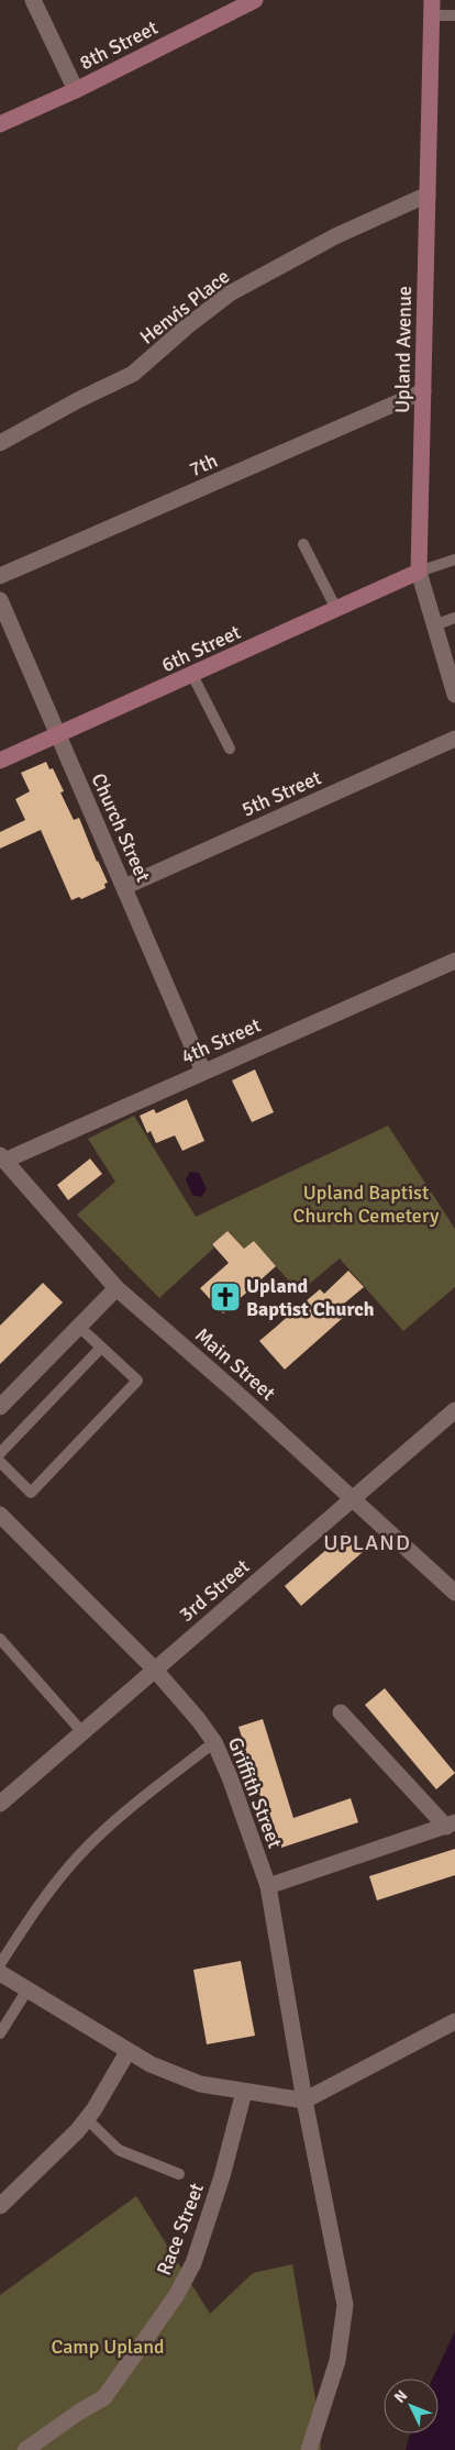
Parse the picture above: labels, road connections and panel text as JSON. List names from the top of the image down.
{
  "streets": {
    "street": [
      "8th Street",
      "Henvis Place",
      "Upland Avenue",
      "7th",
      "6th Street",
      "5th Street",
      "Church Street",
      "4th Street",
      "Main Street",
      "3rd Street",
      "Griffith Street",
      "Race Street"
    ]
  },
  "crossings": [
    ["Henvis Place", "Upland Avenue"],
    ["Upland Avenue", "7th"],
    ["Upland Avenue", "6th Street"],
    ["6th Street", "Church Street"],
    ["5th Street", "Church Street"],
    ["Church Street", "4th Street"],
    ["4th Street", "Main Street"],
    ["Main Street", "3rd Street"],
    ["3rd Street", "Griffith Street"]
  ],
  "districts": ["UPLAND"],
  "parks": ["Upland Baptist Church Cemetery", "Camp Upland"],
  "places": {
    "church": ["Upland Baptist Church"]
  },
  "north": "top left"
}
